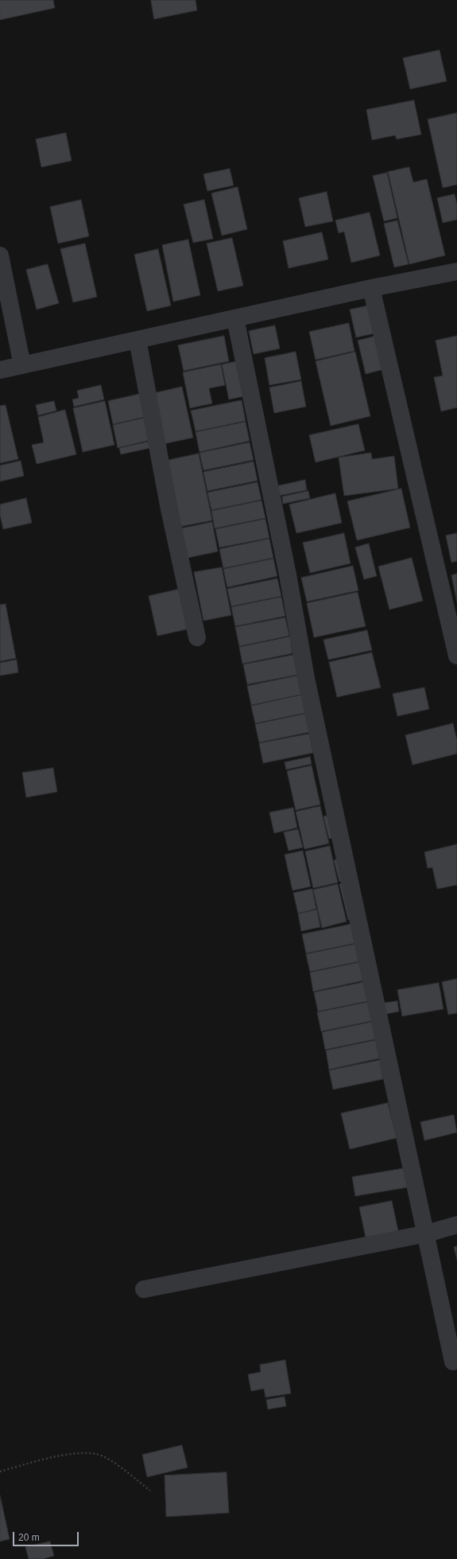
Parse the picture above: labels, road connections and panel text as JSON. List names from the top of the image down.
{
  "scale_bar": "20 m"
}
